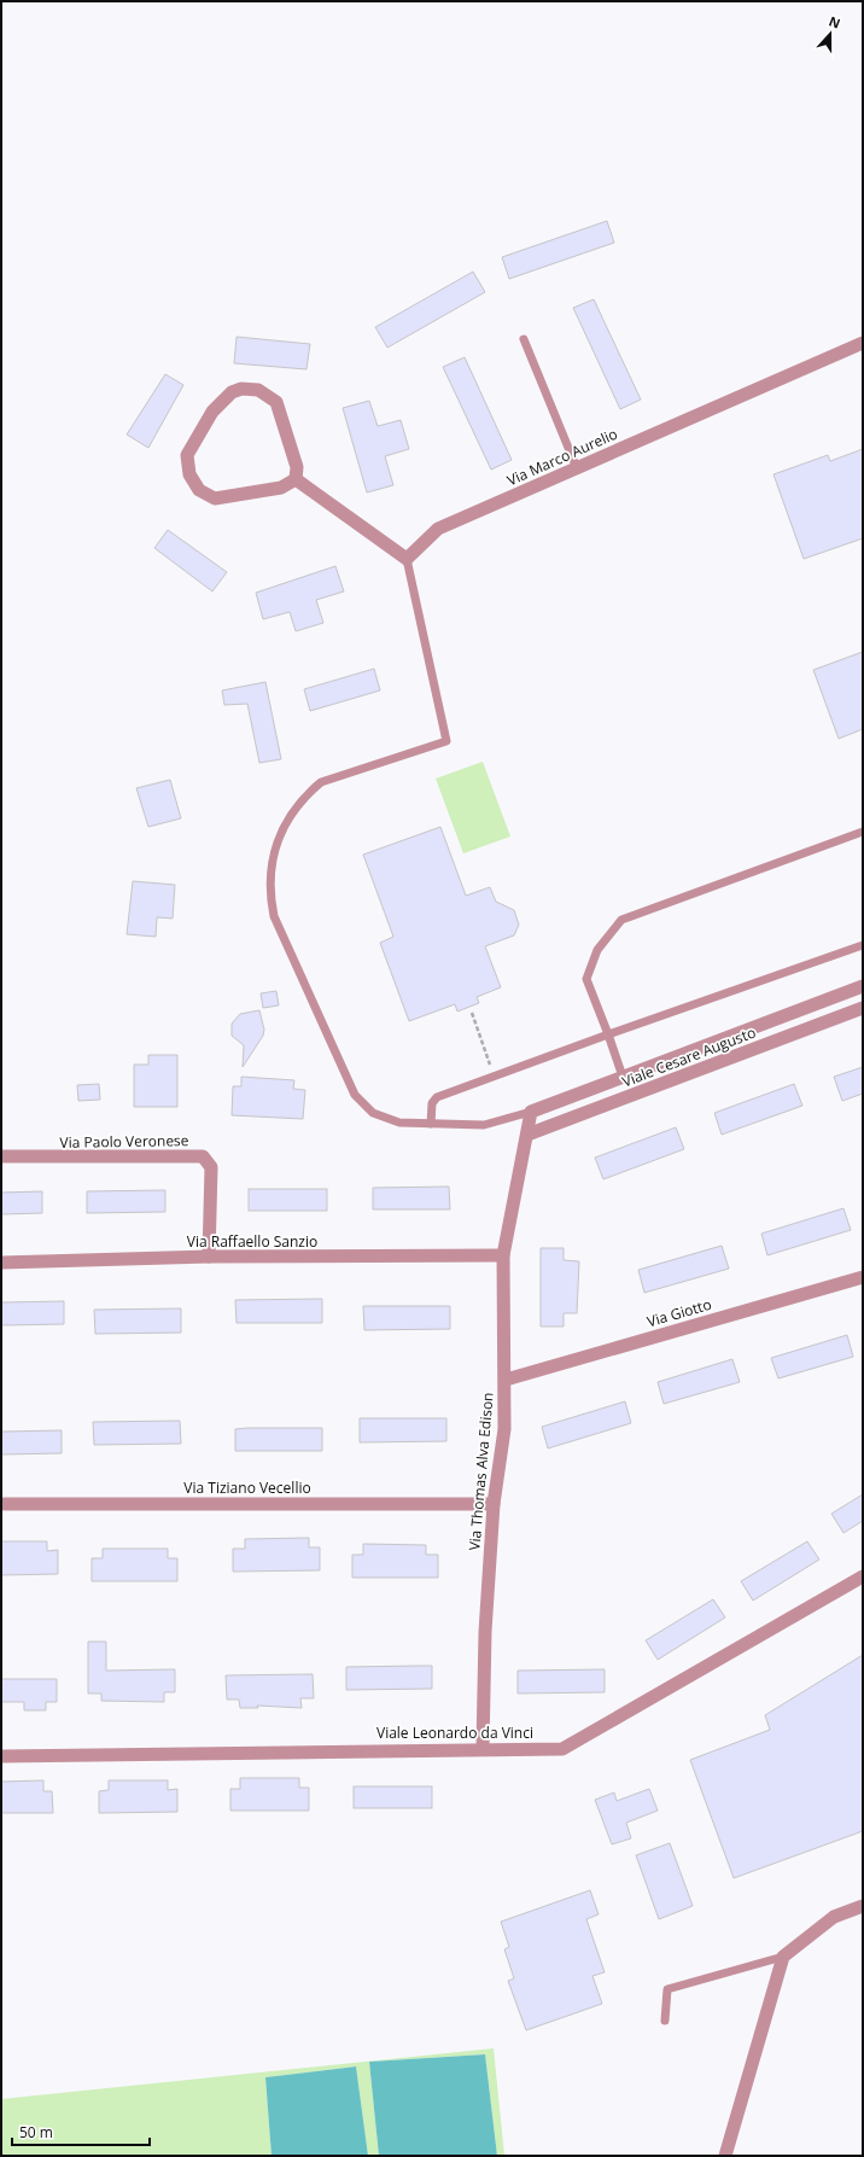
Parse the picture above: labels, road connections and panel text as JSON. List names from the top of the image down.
{
  "streets": {
    "street": [
      "Via Marco Aurelio",
      "Viale Cesare Augusto",
      "Via Paolo Veronese",
      "Via Raffaello Sanzio",
      "Via Giotto",
      "Via Thomas Alva Edison",
      "Via Tiziano Vecellio",
      "Viale Leonardo da Vinci"
    ]
  },
  "crossings": [
    ["Viale Cesare Augusto", "Via Thomas Alva Edison"],
    ["Via Paolo Veronese", "Via Raffaello Sanzio"],
    ["Via Raffaello Sanzio", "Via Thomas Alva Edison"],
    ["Via Giotto", "Via Thomas Alva Edison"],
    ["Via Thomas Alva Edison", "Via Tiziano Vecellio"],
    ["Via Thomas Alva Edison", "Viale Leonardo da Vinci"]
  ],
  "scale_bar": "50 m",
  "north": "top"
}
